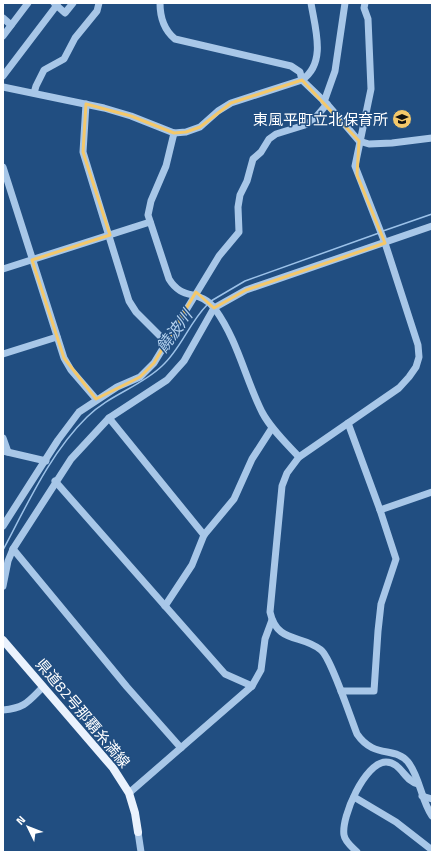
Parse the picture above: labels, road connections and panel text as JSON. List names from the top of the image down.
{
  "streets": {
    "main road": ["県道82号那覇糸満線"]
  },
  "water": ["饒波川"],
  "places": {
    "school or university": ["東風平町立北保育所"]
  },
  "north": "top left"
}
